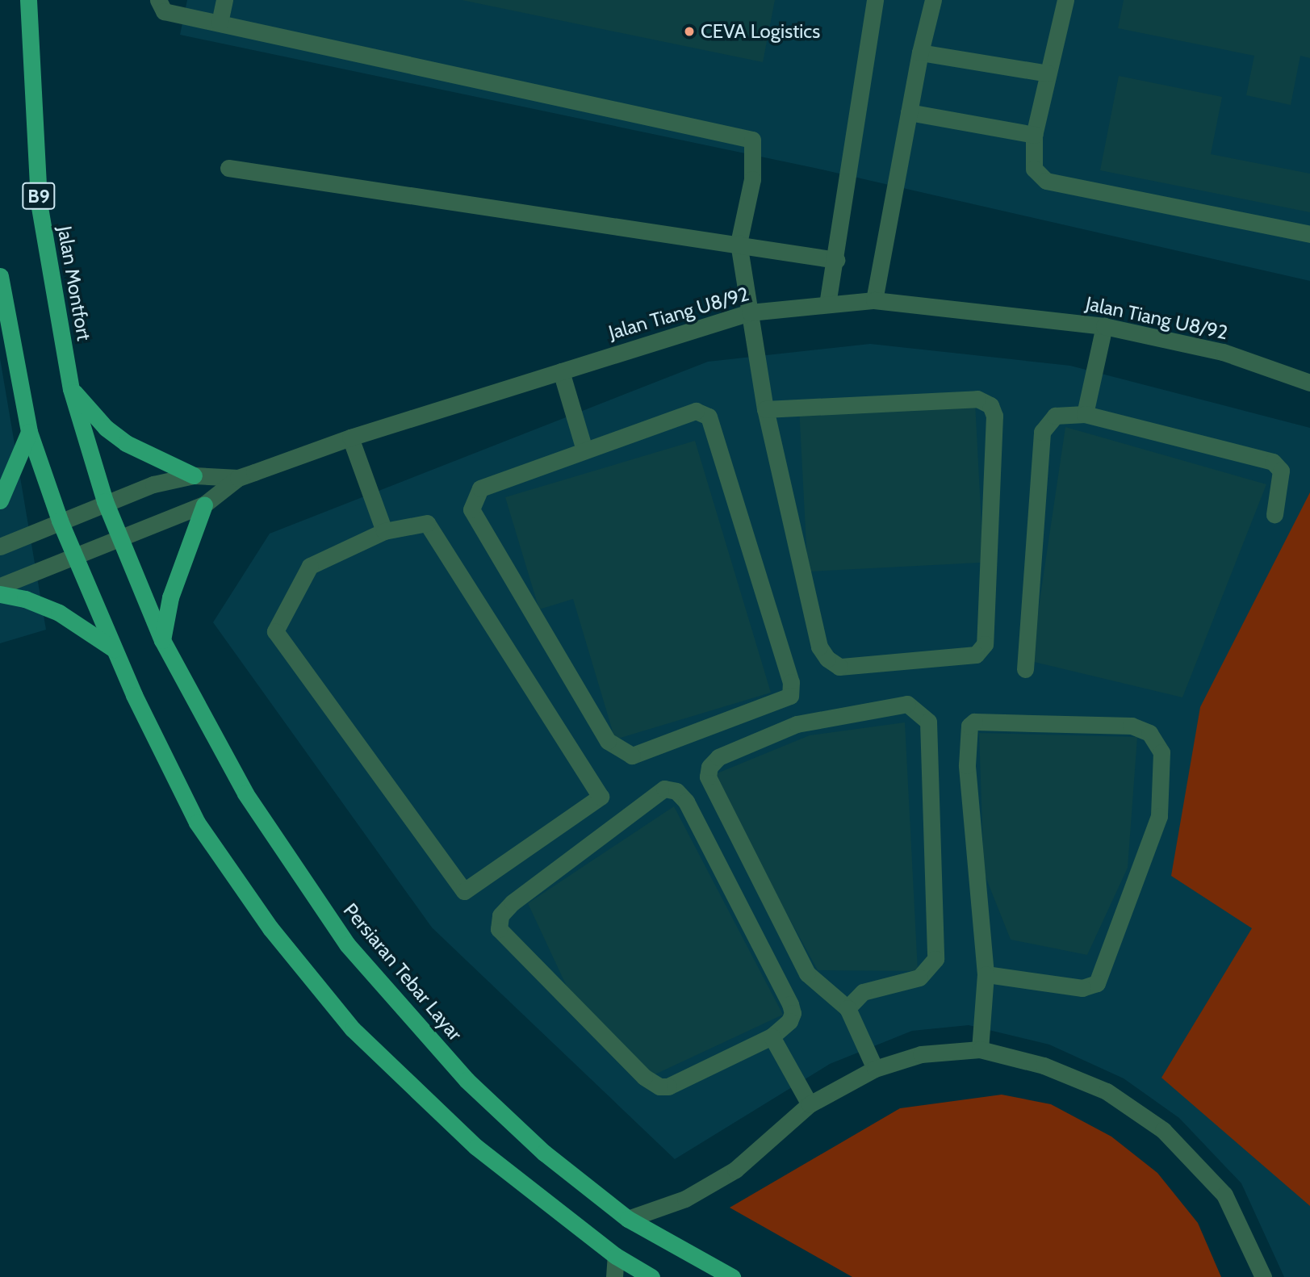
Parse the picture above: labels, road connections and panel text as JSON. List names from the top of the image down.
{
  "streets": {
    "main road": ["B9", "Jalan Montfort", "Persiaran Tebar Layar"],
    "street": ["Jalan Tiang U8/92"]
  },
  "crossings": [
    ["Jalan Montfort", "Jalan Tiang U8/92"],
    ["Jalan Montfort", "Persiaran Tebar Layar"],
    ["Jalan Tiang U8/92", "Persiaran Tebar Layar"]
  ],
  "places": ["CEVA Logistics"]
}
